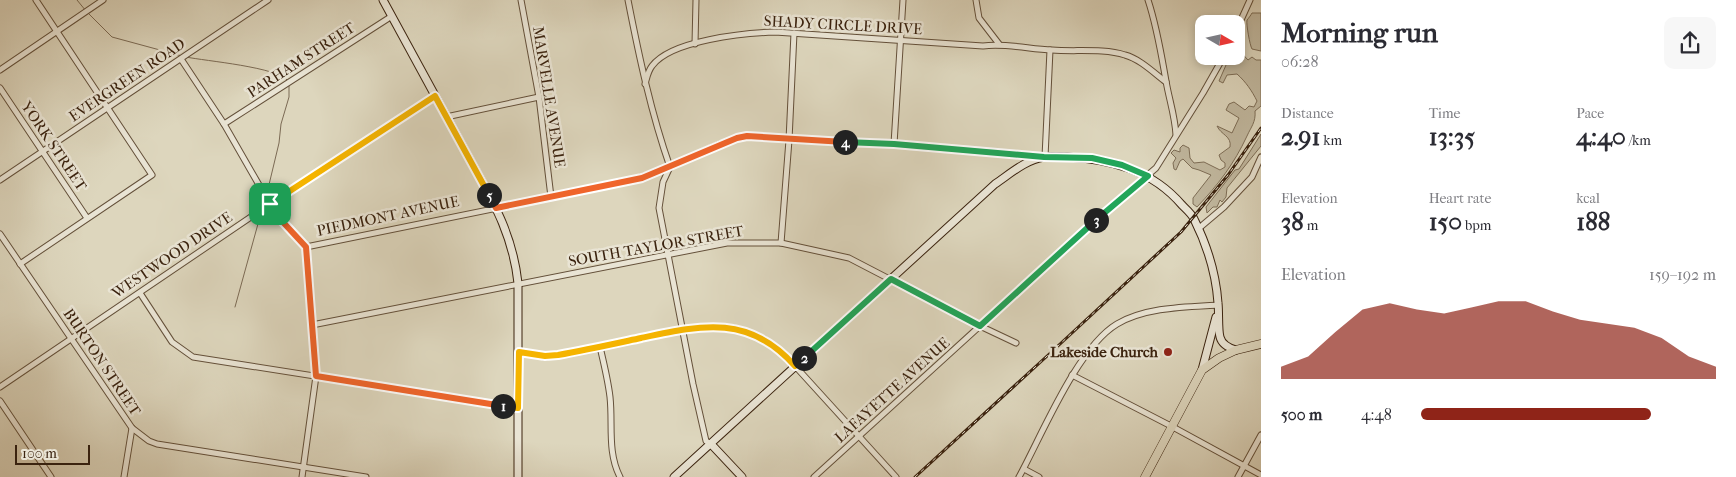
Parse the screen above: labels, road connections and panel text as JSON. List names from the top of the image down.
{
  "streets": {
    "street": [
      "SHADY CIRCLE DRIVE",
      "PARHAM STREET",
      "EVERGREEN ROAD",
      "MARVELLE AVENUE",
      "YORK STREET",
      "PIEDMONT AVENUE",
      "SOUTH TAYLOR STREET",
      "WESTWOOD DRIVE",
      "BURTON STREET",
      "LAFAYETTE AVENUE"
    ]
  },
  "crossings": [
    ["EVERGREEN ROAD", "YORK STREET"],
    ["MARVELLE AVENUE", "PIEDMONT AVENUE"],
    ["PIEDMONT AVENUE", "LAFAYETTE AVENUE"],
    ["SOUTH TAYLOR STREET", "LAFAYETTE AVENUE"],
    ["WESTWOOD DRIVE", "BURTON STREET"]
  ],
  "places": ["Lakeside Church"],
  "scale_bar": "100 m",
  "north": "right",
  "page": {
    "heading": ["Morning run", "06:28"],
    "stats": [
      ["Distance", "2.91 km"],
      ["Time", "13:35"],
      ["Pace", "4:40 /km"],
      ["Elevation", "38 m"],
      ["Heart rate", "150 bpm"],
      ["kcal", "188"]
    ],
    "pins": [
      "4",
      "5",
      "3",
      "2",
      "1"
    ],
    "chart": ["Elevation", "159–192 m"],
    "list": [
      {
        "name": "500 m",
        "note": "4:48"
      }
    ],
    "scale": "100 m"
  }
}
